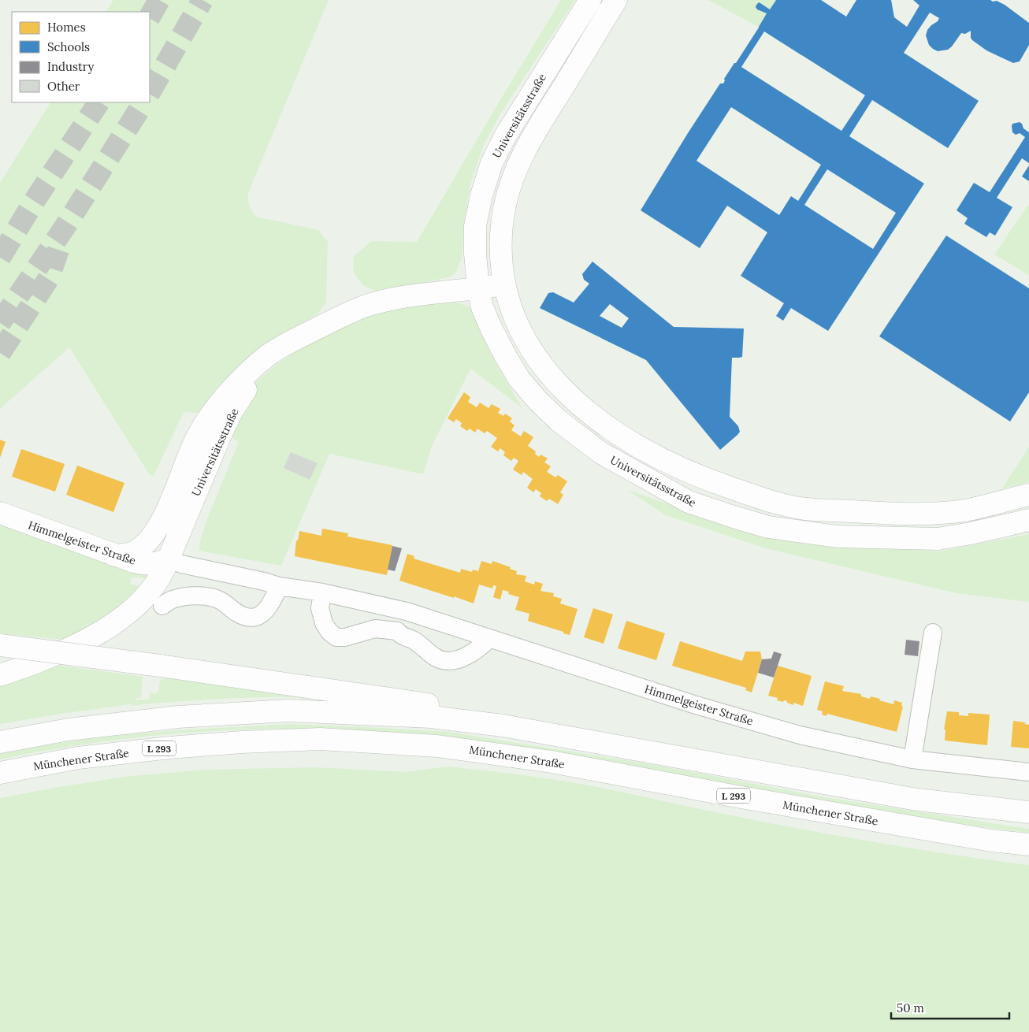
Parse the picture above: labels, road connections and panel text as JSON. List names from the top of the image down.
{
  "streets": {
    "main road": [
      "Universitätsstraße",
      "Himmelgeister Straße",
      "L 293",
      "Münchener Straße"
    ]
  },
  "crossings": [
    ["Universitätsstraße", "Himmelgeister Straße"]
  ],
  "legend": [
    "Homes",
    "Schools",
    "Industry",
    "Other"
  ],
  "scale_bar": "50 m"
}
